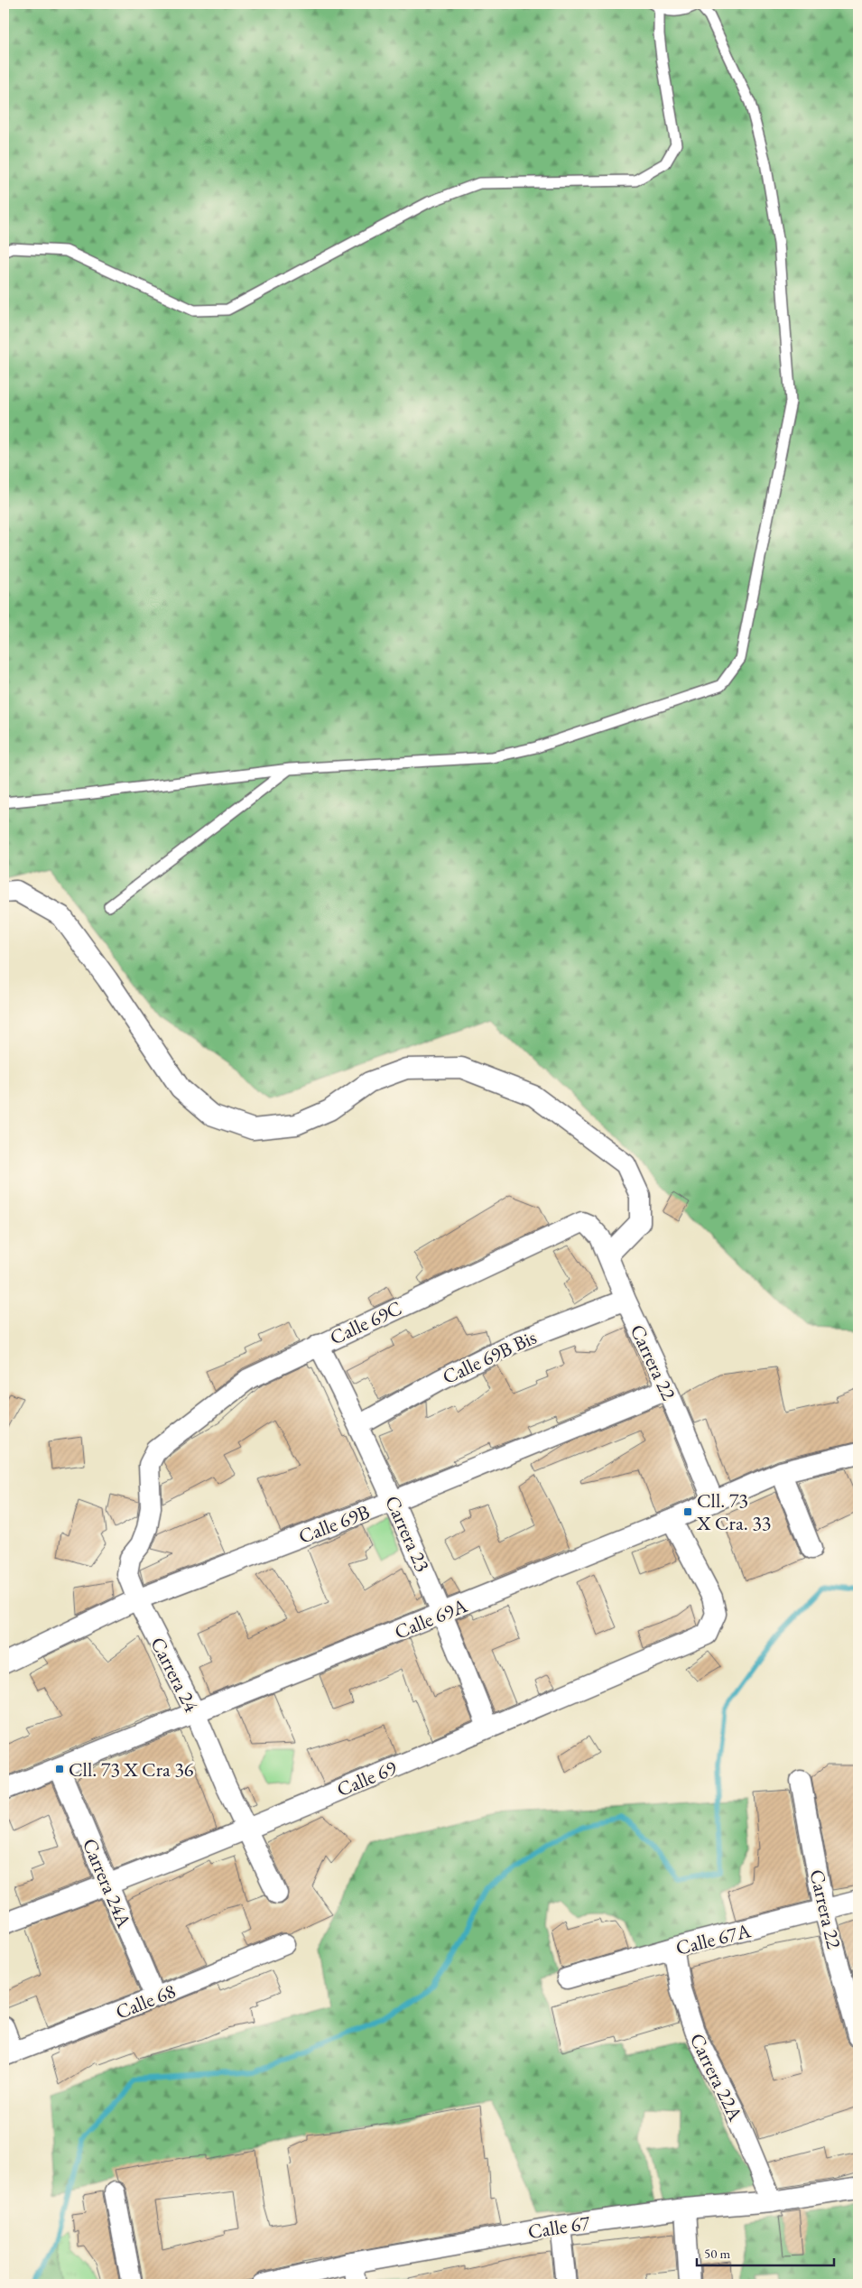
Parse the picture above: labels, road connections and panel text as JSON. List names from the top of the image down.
{
  "streets": {
    "street": [
      "Calle 69C",
      "Calle 69B Bis",
      "Carrera 22",
      "Calle 69B",
      "Carrera 23",
      "Calle 69A",
      "Carrera 24",
      "Calle 69",
      "Carrera 24A",
      "Calle 67A",
      "Calle 68",
      "Carrera 22A",
      "Calle 67"
    ]
  },
  "crossings": [
    ["Calle 69C", "Carrera 22"],
    ["Calle 69C", "Carrera 23"],
    ["Calle 69C", "Carrera 24"],
    ["Calle 69B Bis", "Carrera 22"],
    ["Calle 69B Bis", "Carrera 23"],
    ["Carrera 22", "Calle 69B"],
    ["Carrera 22", "Calle 69A"],
    ["Carrera 22", "Calle 67A"],
    ["Calle 69B", "Carrera 23"],
    ["Calle 69B", "Carrera 24"],
    ["Carrera 23", "Calle 69A"],
    ["Carrera 23", "Calle 69"],
    ["Calle 69A", "Carrera 24"],
    ["Calle 69A", "Calle 69"],
    ["Calle 69A", "Carrera 24A"],
    ["Carrera 24", "Calle 69"],
    ["Calle 69", "Carrera 24A"],
    ["Carrera 24A", "Calle 68"],
    ["Calle 67A", "Carrera 22A"],
    ["Carrera 22A", "Calle 67"]
  ],
  "places": {
    "transit": ["Cll. 73 X Cra. 33", "Cll. 73 X Cra 36"]
  },
  "scale_bar": "50 m"
}
